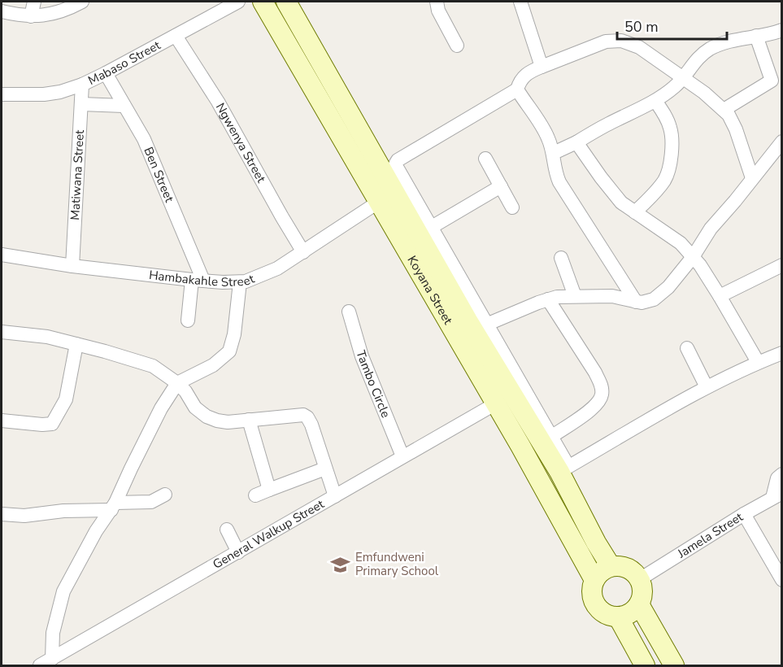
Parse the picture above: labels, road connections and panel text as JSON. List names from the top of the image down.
{
  "streets": {
    "main road": ["Koyana Street"],
    "street": [
      "Mabaso Street",
      "Ngwenya Street",
      "Matiwana Street",
      "Ben Street",
      "Hambakahle Street",
      "Tambo Circle",
      "General Walkup Street",
      "Jamela Street"
    ]
  },
  "crossings": [
    ["Mabaso Street", "Ngwenya Street"],
    ["Mabaso Street", "Matiwana Street"],
    ["Mabaso Street", "Ben Street"],
    ["Ngwenya Street", "Hambakahle Street"],
    ["Matiwana Street", "Hambakahle Street"],
    ["Ben Street", "Hambakahle Street"],
    ["Hambakahle Street", "Koyana Street"],
    ["Koyana Street", "General Walkup Street"],
    ["Koyana Street", "Jamela Street"],
    ["Tambo Circle", "General Walkup Street"]
  ],
  "places": {
    "school or university": ["Emfundweni Primary School"]
  },
  "scale_bar": "50 m"
}
